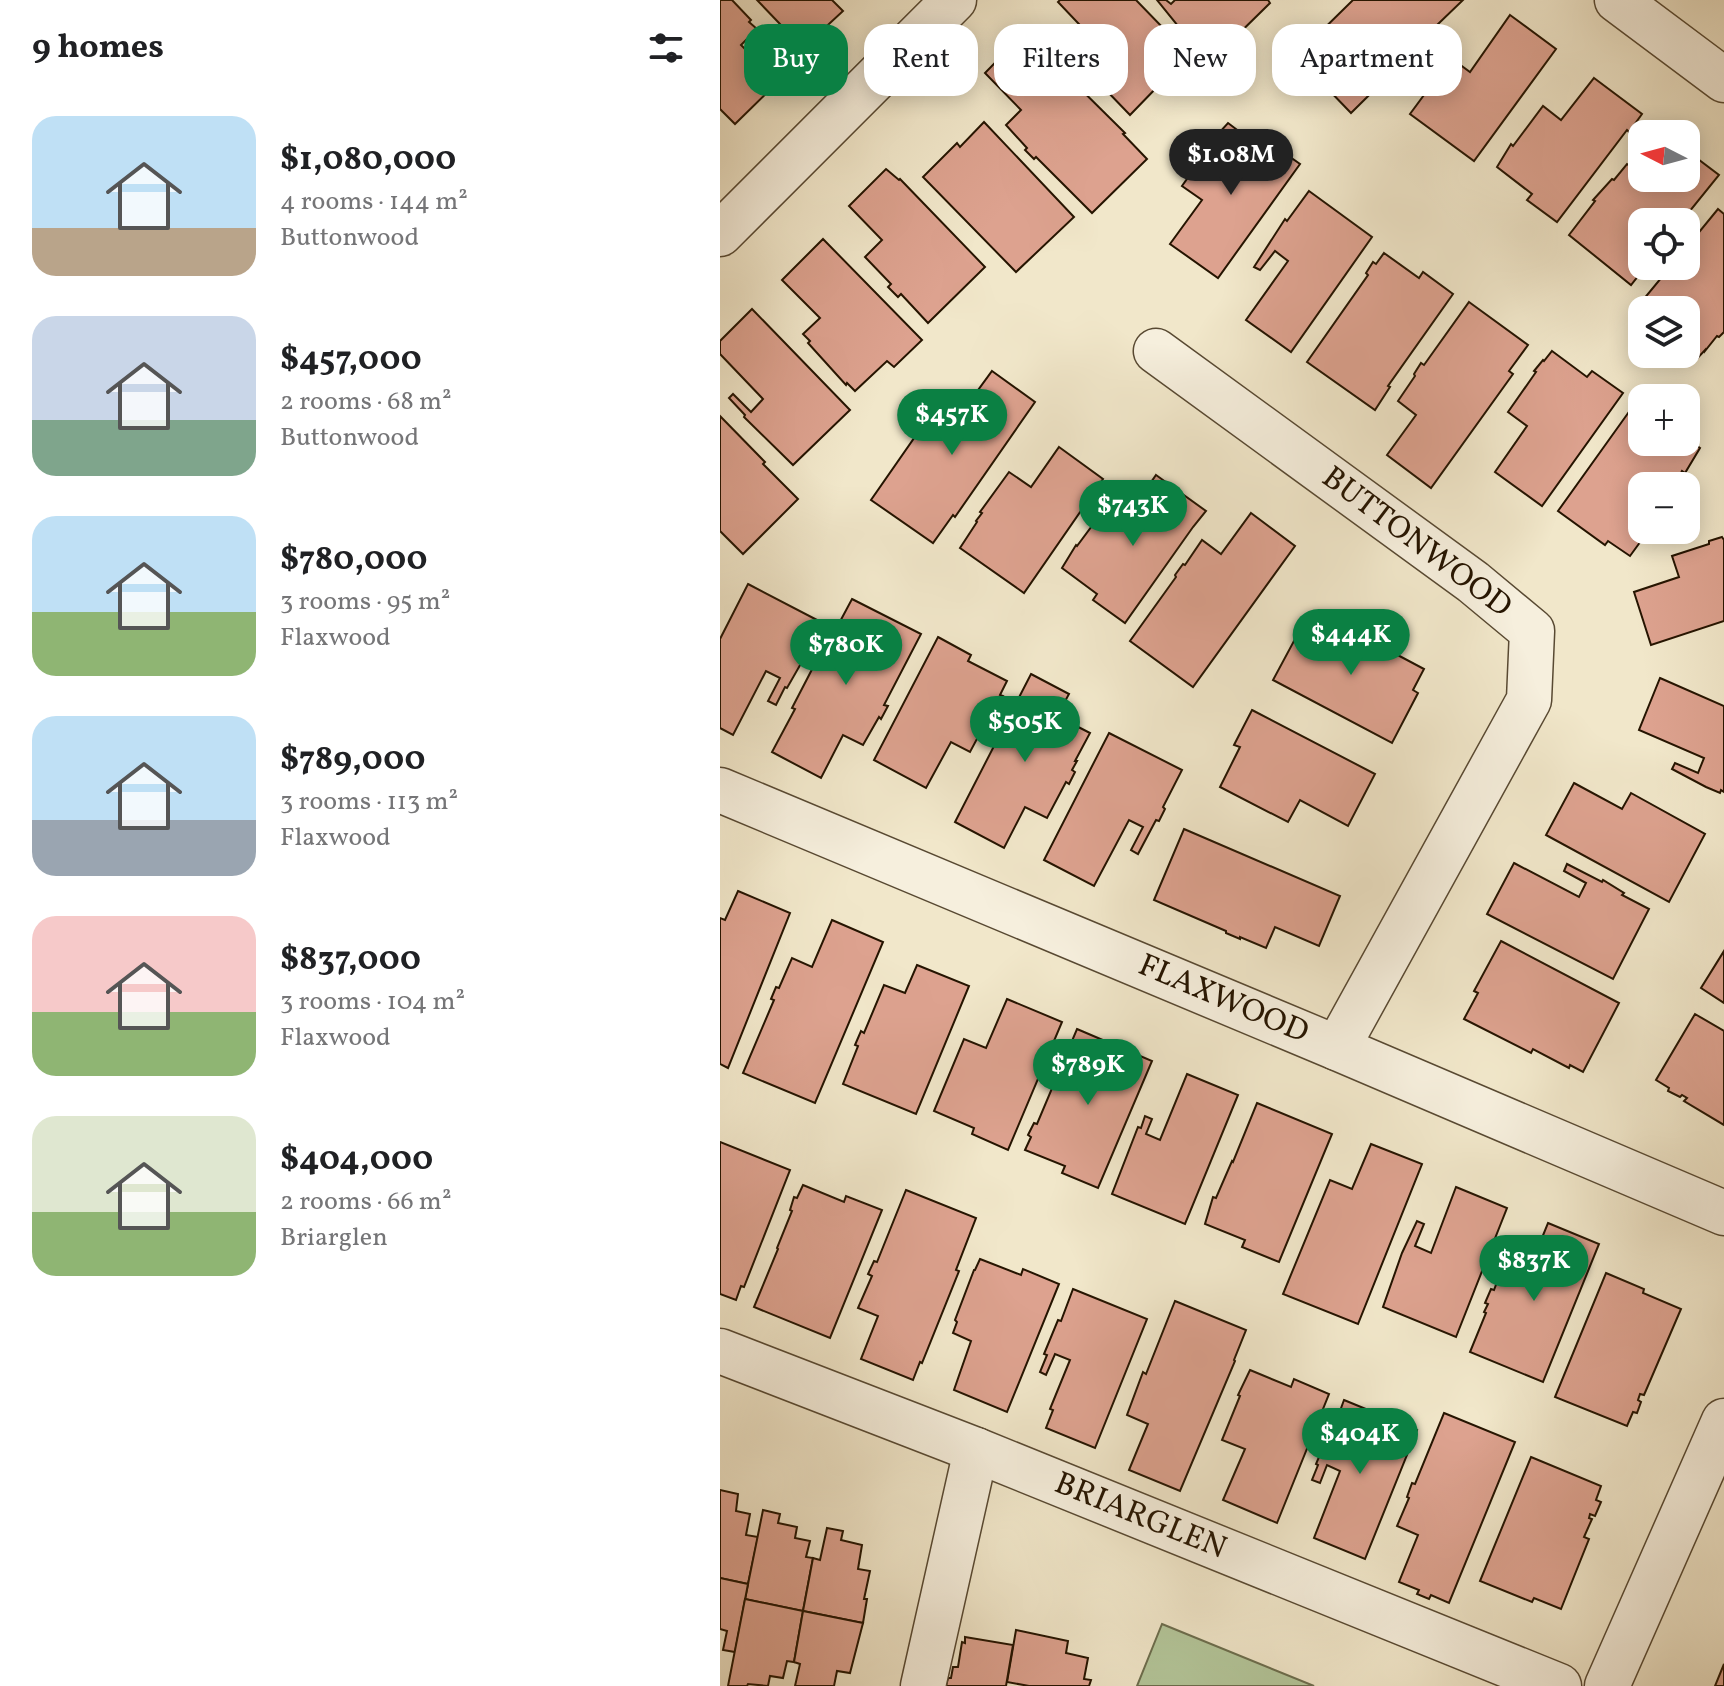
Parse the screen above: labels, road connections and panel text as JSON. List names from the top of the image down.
{
  "streets": {
    "street": ["BUTTONWOOD", "FLAXWOOD", "BRIARGLEN"]
  },
  "crossings": [
    ["BUTTONWOOD", "FLAXWOOD"]
  ],
  "north": "left",
  "page": {
    "heading": "9 homes",
    "chip": [
      "Buy",
      "Rent",
      "Filters",
      "New",
      "Apartment"
    ],
    "list": [
      {
        "name": "$1,080,000",
        "note": "4 rooms · 144 m² · Buttonwood"
      },
      {
        "name": "$457,000",
        "note": "2 rooms · 68 m² · Buttonwood"
      },
      {
        "name": "$780,000",
        "note": "3 rooms · 95 m² · Flaxwood"
      },
      {
        "name": "$789,000",
        "note": "3 rooms · 113 m² · Flaxwood"
      },
      {
        "name": "$837,000",
        "note": "3 rooms · 104 m² · Flaxwood"
      },
      {
        "name": "$404,000",
        "note": "2 rooms · 66 m² · Briarglen"
      }
    ],
    "map_buttons": ["+", "−"],
    "price": [
      "$1.08M",
      "$457K",
      "$743K",
      "$444K",
      "$780K",
      "$505K",
      "$789K",
      "$837K",
      "$404K"
    ]
  }
}
